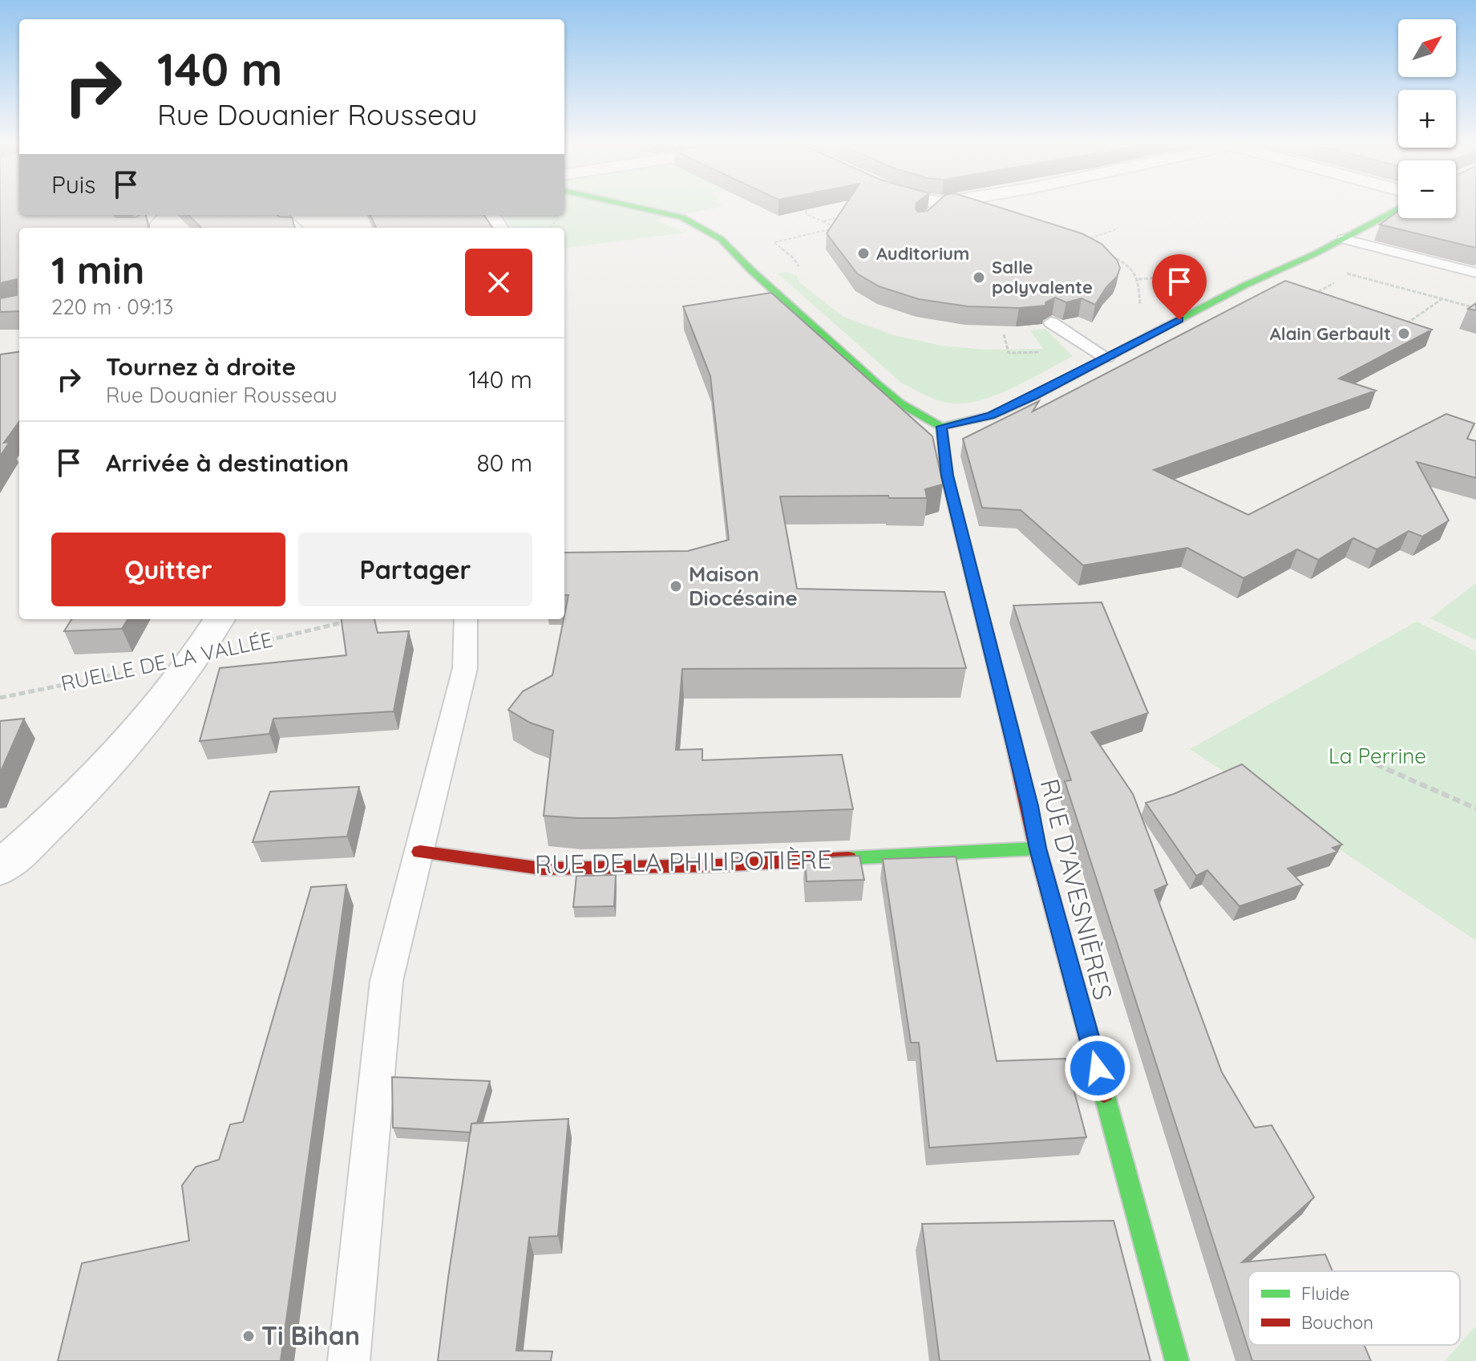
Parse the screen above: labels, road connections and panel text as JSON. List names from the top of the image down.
{
  "streets": {
    "street": ["RUE DE LA PHILIPOTIÈRE", "RUE D'AVESNIÈRES"],
    "path": ["RUELLE DE LA VALLÉE"]
  },
  "crossings": [
    ["RUE DE LA PHILIPOTIÈRE", "RUE D'AVESNIÈRES"]
  ],
  "parks": ["La Perrine"],
  "places": [
    "Auditorium",
    "Salle polyvalente",
    "Alain Gerbault",
    "Maison Diocésaine",
    "Ti Bihan"
  ],
  "legend": ["Fluide", "Bouchon"],
  "north": "top right",
  "page": {
    "map_buttons": ["+", "−"],
    "turn": ["140 m", "Rue Douanier Rousseau"],
    "then": "Puis",
    "heading": ["1 min", "220 m · 09:13"],
    "list": [
      {
        "name": "Tournez à droite",
        "note": "Rue Douanier Rousseau",
        "value": "140 m"
      },
      {
        "name": "Arrivée à destination",
        "value": "80 m"
      }
    ],
    "buttons": ["Quitter", "Partager"]
  }
}
